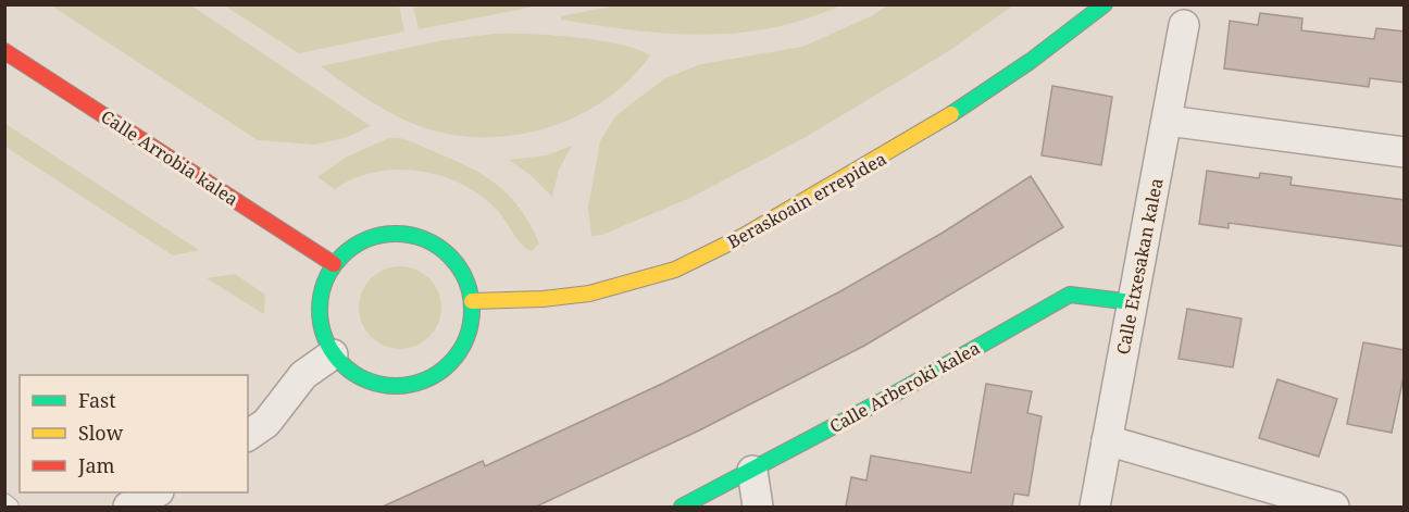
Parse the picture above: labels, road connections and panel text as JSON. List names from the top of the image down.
{
  "streets": {
    "street": [
      "Calle Arrobia kalea",
      "Beraskoain errepidea",
      "Calle Etxesakan kalea",
      "Calle Arberoki kalea"
    ]
  },
  "crossings": [
    ["Calle Arrobia kalea", "Beraskoain errepidea"],
    ["Calle Etxesakan kalea", "Calle Arberoki kalea"]
  ],
  "legend": ["Fast", "Slow", "Jam"]
}
